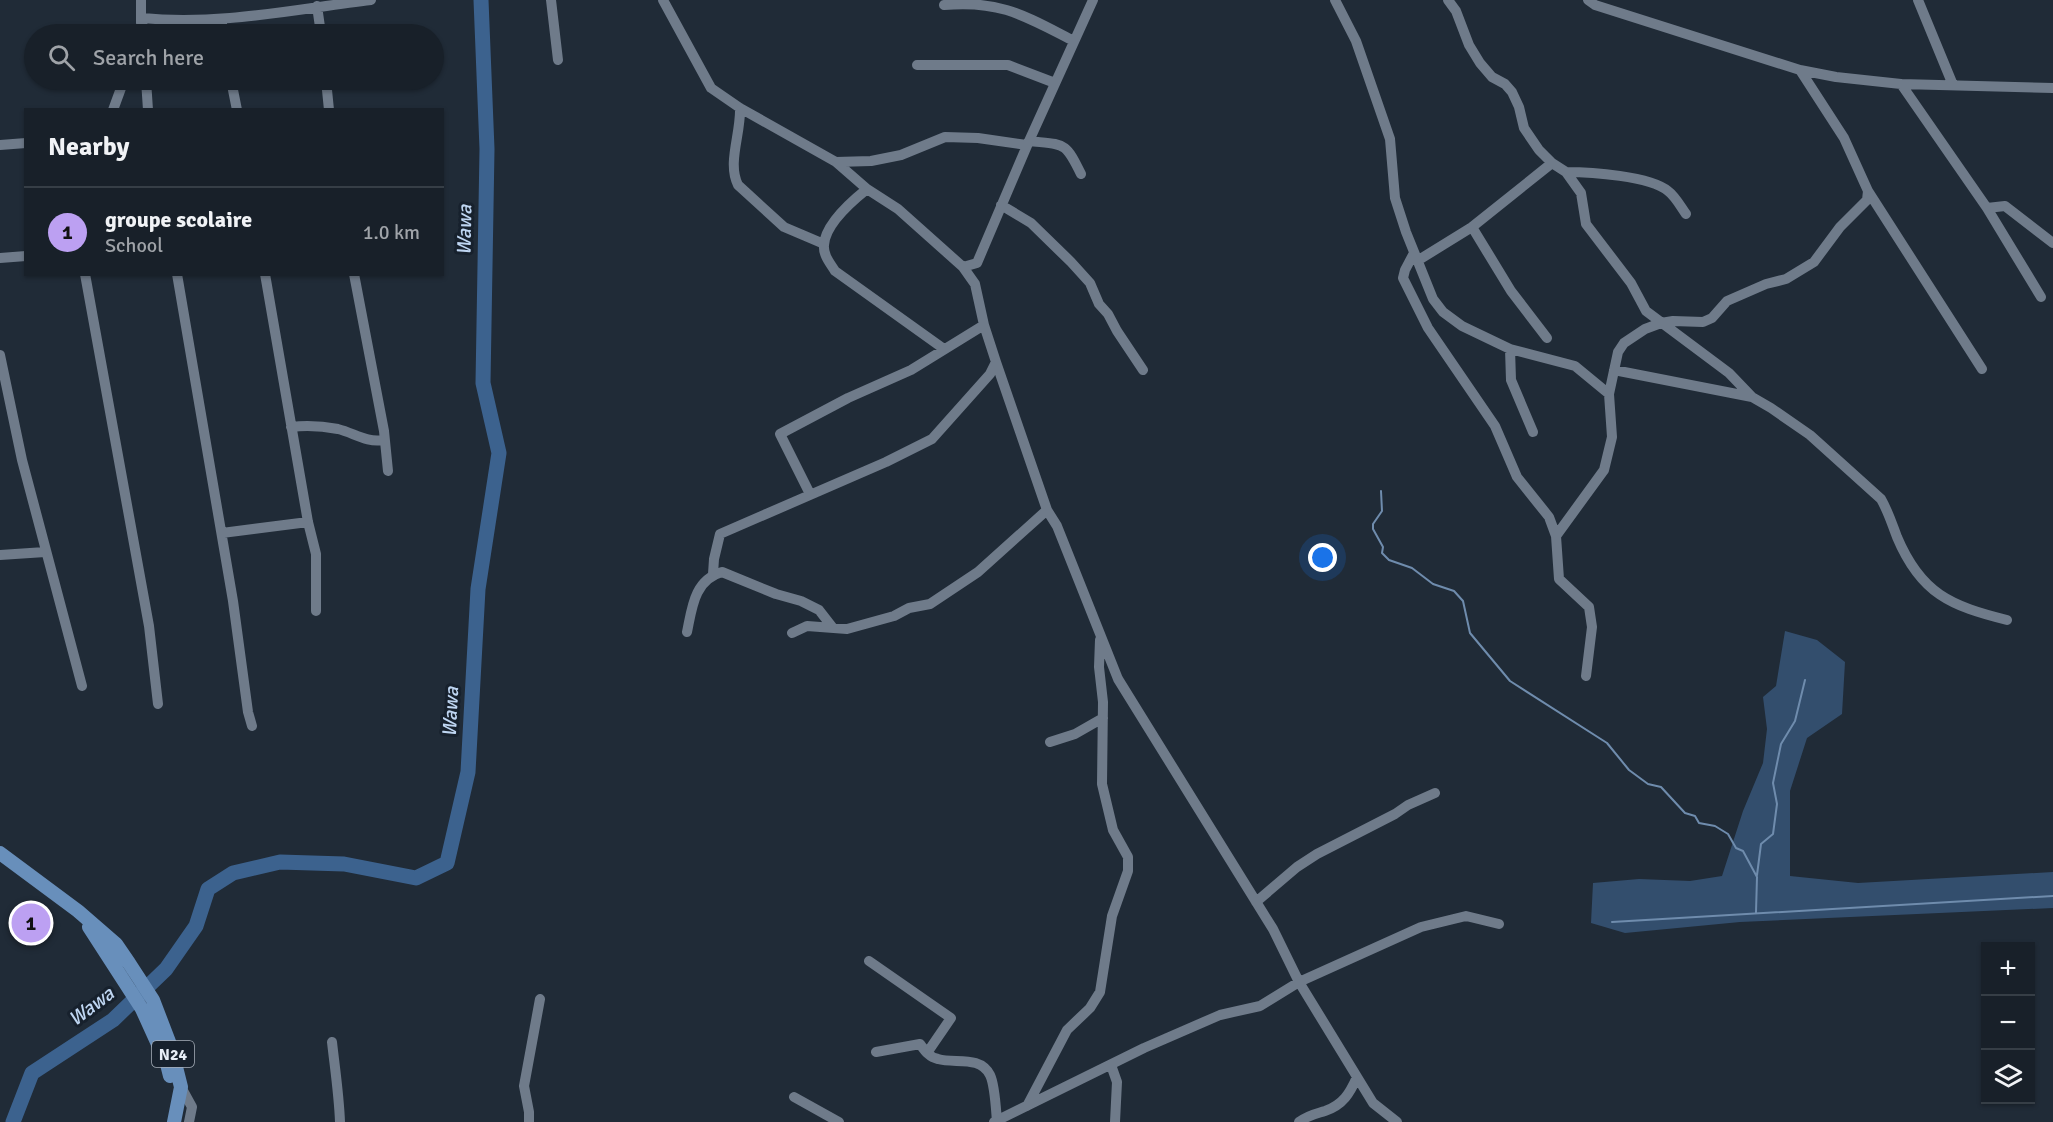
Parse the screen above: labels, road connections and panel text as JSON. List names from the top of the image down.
{
  "streets": {
    "main road": ["N24"]
  },
  "water": ["Wawa"],
  "page": {
    "search": "Search here",
    "heading": "Nearby",
    "list": [
      {
        "mark": "1",
        "name": "groupe scolaire",
        "note": "School",
        "value": "1.0 km"
      }
    ],
    "pins": "1",
    "map_buttons": ["+", "−"]
  }
}
